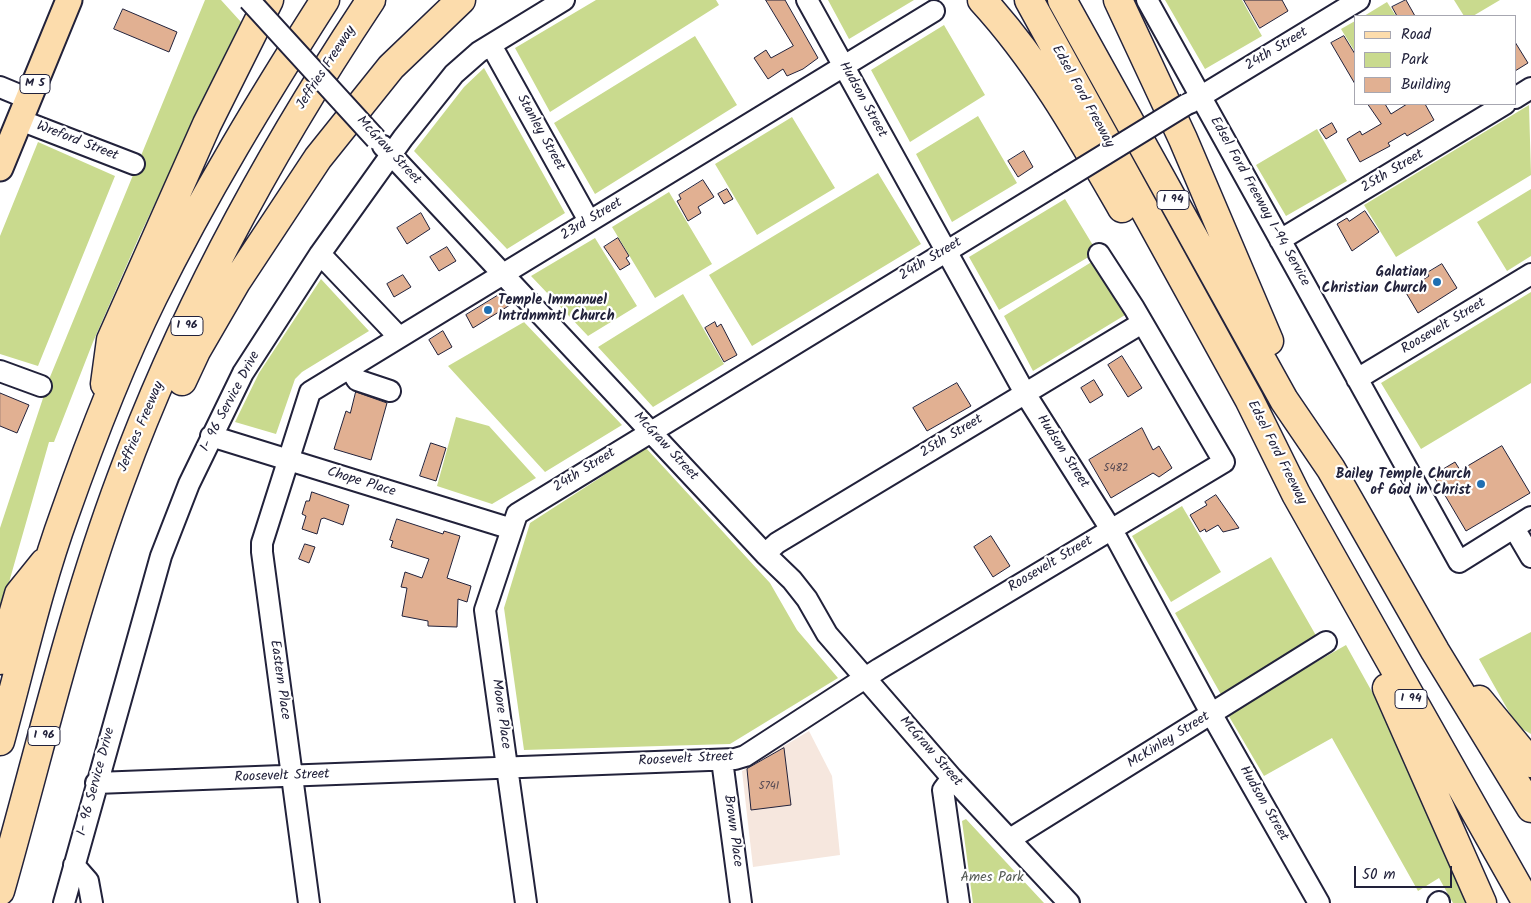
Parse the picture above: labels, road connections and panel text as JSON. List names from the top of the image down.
{
  "streets": {
    "highway": [
      "Jeffries Freeway",
      "Edsel Ford Freeway",
      "I 94",
      "I 96"
    ],
    "main road": ["M 5"],
    "street": [
      "24th Street",
      "Hudson Street",
      "Stanley Street",
      "Wreford Street",
      "McGraw Street",
      "25th Street",
      "Edsel Ford Freeway I-94 Service",
      "23rd Street",
      "Roosevelt Street",
      "I- 96 Service Drive",
      "Chope Place",
      "Eastern Place",
      "Moore Place",
      "McKinley Street",
      "Brown Place"
    ]
  },
  "crossings": [
    ["24th Street", "Hudson Street"],
    ["24th Street", "McGraw Street"],
    ["24th Street", "Edsel Ford Freeway I-94 Service"],
    ["24th Street", "Chope Place"],
    ["24th Street", "Moore Place"],
    ["M 5", "Wreford Street"],
    ["Hudson Street", "25th Street"],
    ["Hudson Street", "23rd Street"],
    ["Hudson Street", "Roosevelt Street"],
    ["Hudson Street", "McKinley Street"],
    ["Stanley Street", "23rd Street"],
    ["Stanley Street", "I- 96 Service Drive"],
    ["McGraw Street", "25th Street"],
    ["McGraw Street", "23rd Street"],
    ["McGraw Street", "Roosevelt Street"],
    ["McGraw Street", "I- 96 Service Drive"],
    ["McGraw Street", "McKinley Street"],
    ["25th Street", "Edsel Ford Freeway I-94 Service"],
    ["25th Street", "Roosevelt Street"],
    ["Edsel Ford Freeway I-94 Service", "Roosevelt Street"],
    ["23rd Street", "Chope Place"],
    ["23rd Street", "Eastern Place"],
    ["Roosevelt Street", "I- 96 Service Drive"],
    ["Roosevelt Street", "Eastern Place"],
    ["Roosevelt Street", "Moore Place"],
    ["Roosevelt Street", "Brown Place"],
    ["I- 96 Service Drive", "Chope Place"],
    ["Chope Place", "Eastern Place"],
    ["Chope Place", "Moore Place"]
  ],
  "parks": ["Ames Park"],
  "places": ["Galatian Christian Church", "Temple Immanuel Intrdnmntl Church", "Bailey Temple Church of God in Christ"],
  "house_numbers": ["5482", "5741"],
  "legend": ["Road", "Park", "Building"],
  "scale_bar": "50 m"
}
